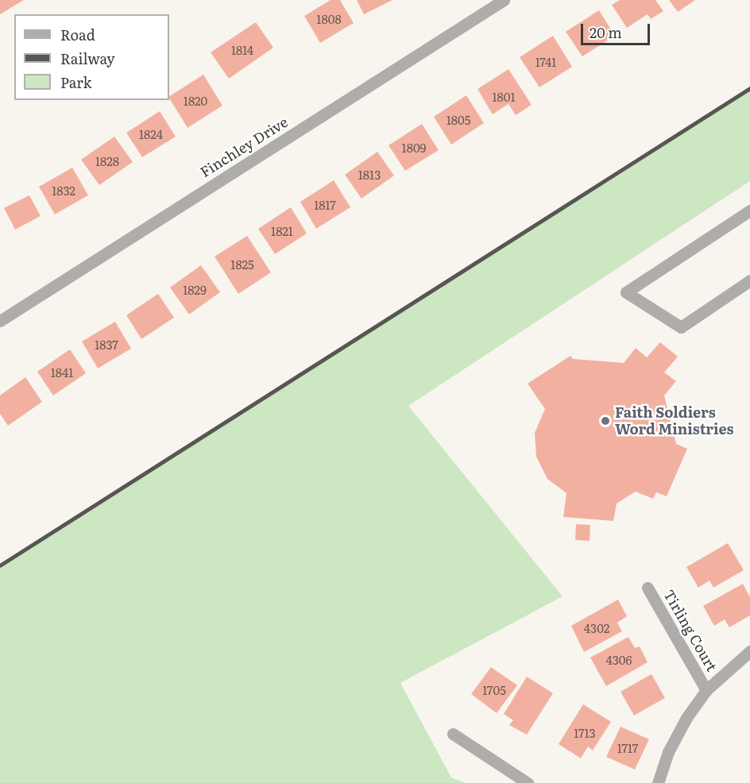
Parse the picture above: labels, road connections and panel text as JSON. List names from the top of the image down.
{
  "streets": {
    "street": ["Finchley Drive", "Tirling Court"]
  },
  "places": ["Faith Soldiers Word Ministries"],
  "house_numbers": [
    "1808",
    "1814",
    "1741",
    "1801",
    "1820",
    "1805",
    "1824",
    "1809",
    "1828",
    "1813",
    "1832",
    "1817",
    "1821",
    "1825",
    "1829",
    "1837",
    "1841",
    "4302",
    "4306",
    "1705",
    "1713",
    "1717"
  ],
  "legend": ["Road", "Railway", "Park"],
  "scale_bar": "20 m"
}
